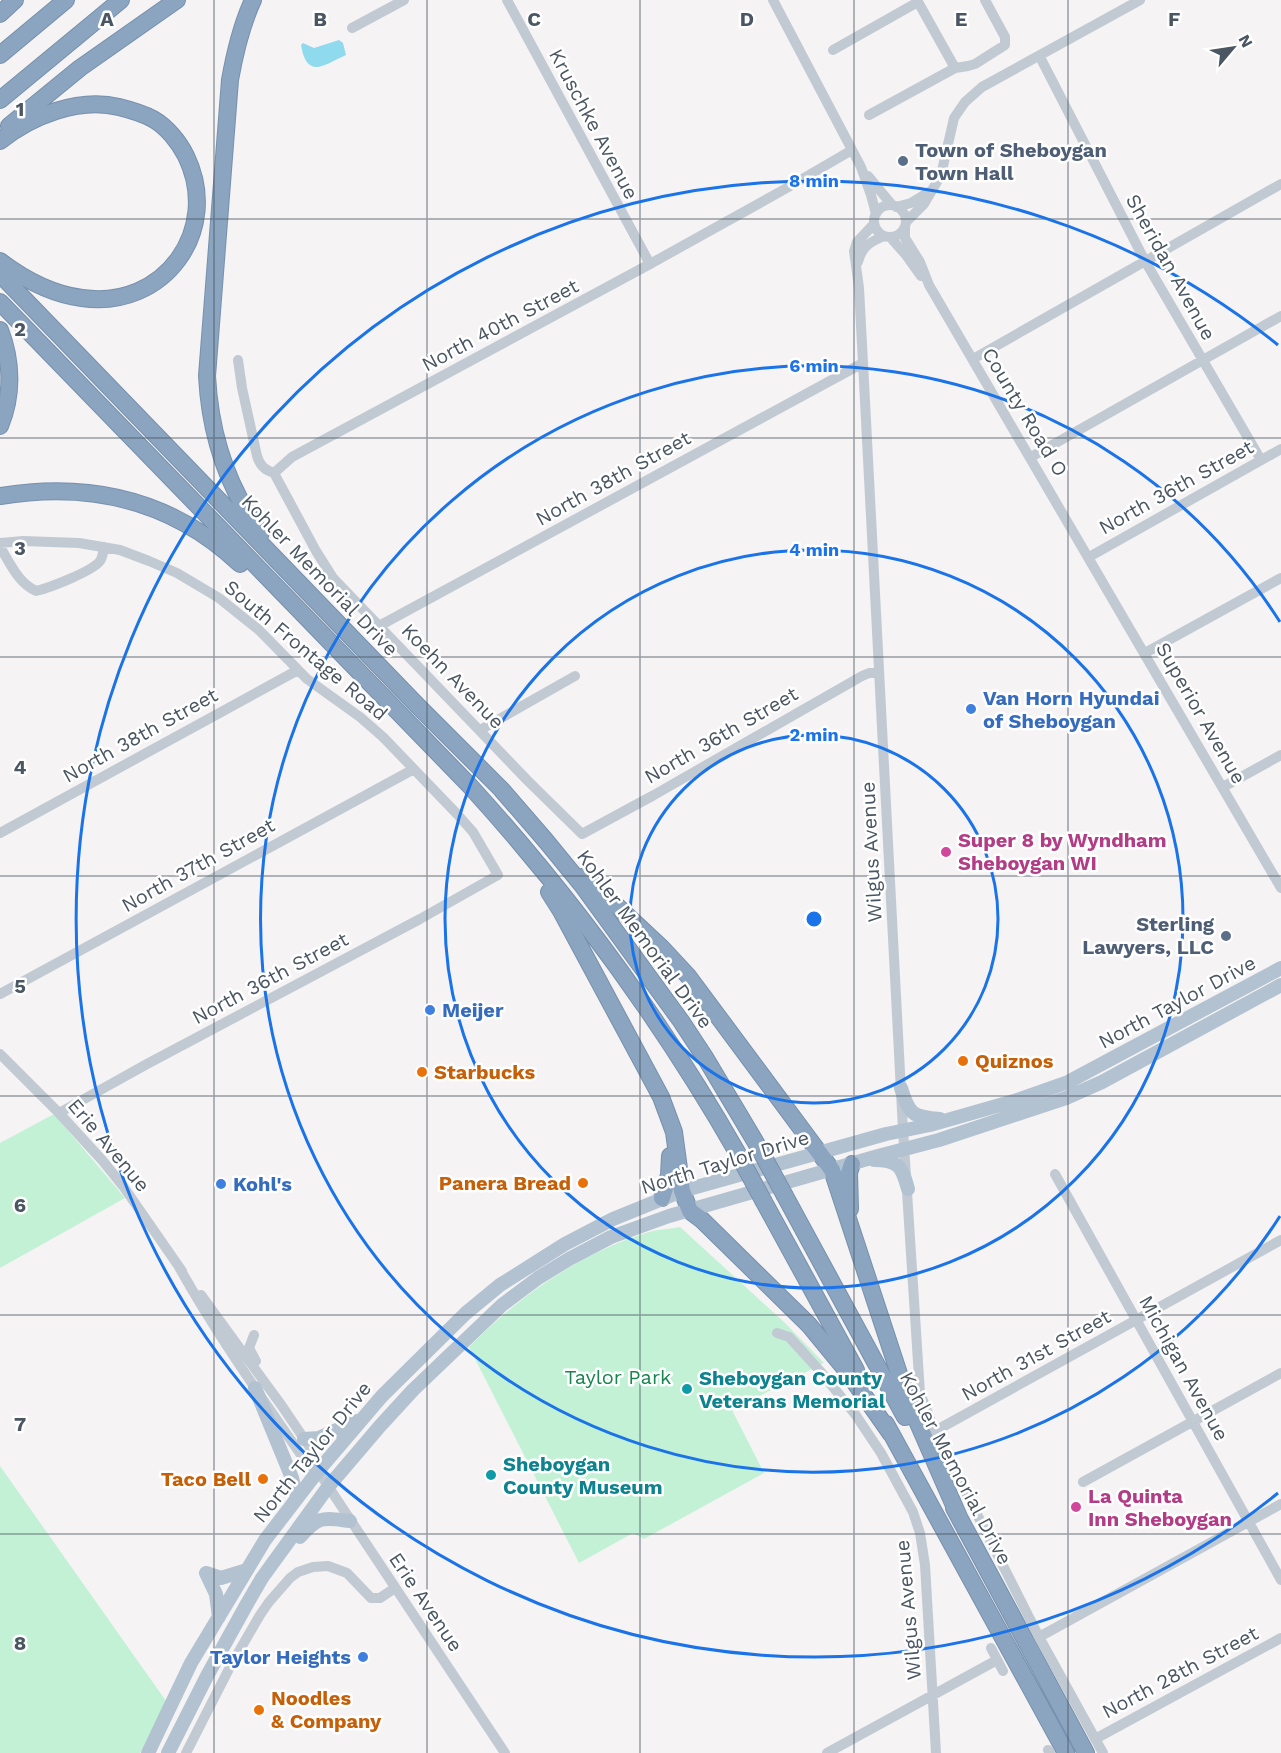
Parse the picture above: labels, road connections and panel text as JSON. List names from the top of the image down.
{
  "streets": {
    "highway": ["Kohler Memorial Drive"],
    "main road": ["North Taylor Drive"],
    "street": [
      "Kruschke Avenue",
      "Sheridan Avenue",
      "North 40th Street",
      "County Road O",
      "North 38th Street",
      "North 36th Street",
      "South Frontage Road",
      "Koehn Avenue",
      "Superior Avenue",
      "Wilgus Avenue",
      "North 37th Street",
      "Erie Avenue",
      "North 31st Street",
      "Michigan Avenue",
      "North 28th Street"
    ]
  },
  "crossings": [
    ["Kruschke Avenue", "North 40th Street"],
    ["Sheridan Avenue", "North 36th Street"],
    ["North 40th Street", "Koehn Avenue"],
    ["County Road O", "North 36th Street"],
    ["County Road O", "Superior Avenue"],
    ["County Road O", "Wilgus Avenue"],
    ["North 38th Street", "South Frontage Road"],
    ["North 38th Street", "Koehn Avenue"],
    ["North 38th Street", "Wilgus Avenue"],
    ["North 36th Street", "South Frontage Road"],
    ["North 36th Street", "Koehn Avenue"],
    ["North 36th Street", "Superior Avenue"],
    ["North 36th Street", "Wilgus Avenue"],
    ["North 36th Street", "Erie Avenue"],
    ["Kohler Memorial Drive", "Wilgus Avenue"],
    ["Kohler Memorial Drive", "North 28th Street"],
    ["South Frontage Road", "North 37th Street"],
    ["Wilgus Avenue", "North Taylor Drive"],
    ["Wilgus Avenue", "North 31st Street"],
    ["Wilgus Avenue", "North 28th Street"],
    ["North Taylor Drive", "Erie Avenue"],
    ["North 31st Street", "Michigan Avenue"]
  ],
  "parks": ["Taylor Park"],
  "places": [
    "Town of Sheboygan Town Hall",
    "Van Horn Hyundai of Sheboygan",
    "Super 8 by Wyndham Sheboygan WI",
    "Sterling Lawyers, LLC",
    "Meijer",
    "Quiznos",
    "Starbucks",
    "Panera Bread",
    "Kohl's",
    "Sheboygan County Veterans Memorial",
    "Sheboygan County Museum",
    "Taco Bell",
    "La Quinta Inn Sheboygan",
    "Taylor Heights",
    "Noodles & Company"
  ],
  "north": "top right",
  "grid": {
    "columns": [
      "A",
      "B",
      "C",
      "D",
      "E",
      "F"
    ],
    "rows": [
      "1",
      "2",
      "3",
      "4",
      "5",
      "6",
      "7",
      "8"
    ]
  },
  "rings": [
    "8 min",
    "6 min",
    "4 min",
    "2 min"
  ]
}
